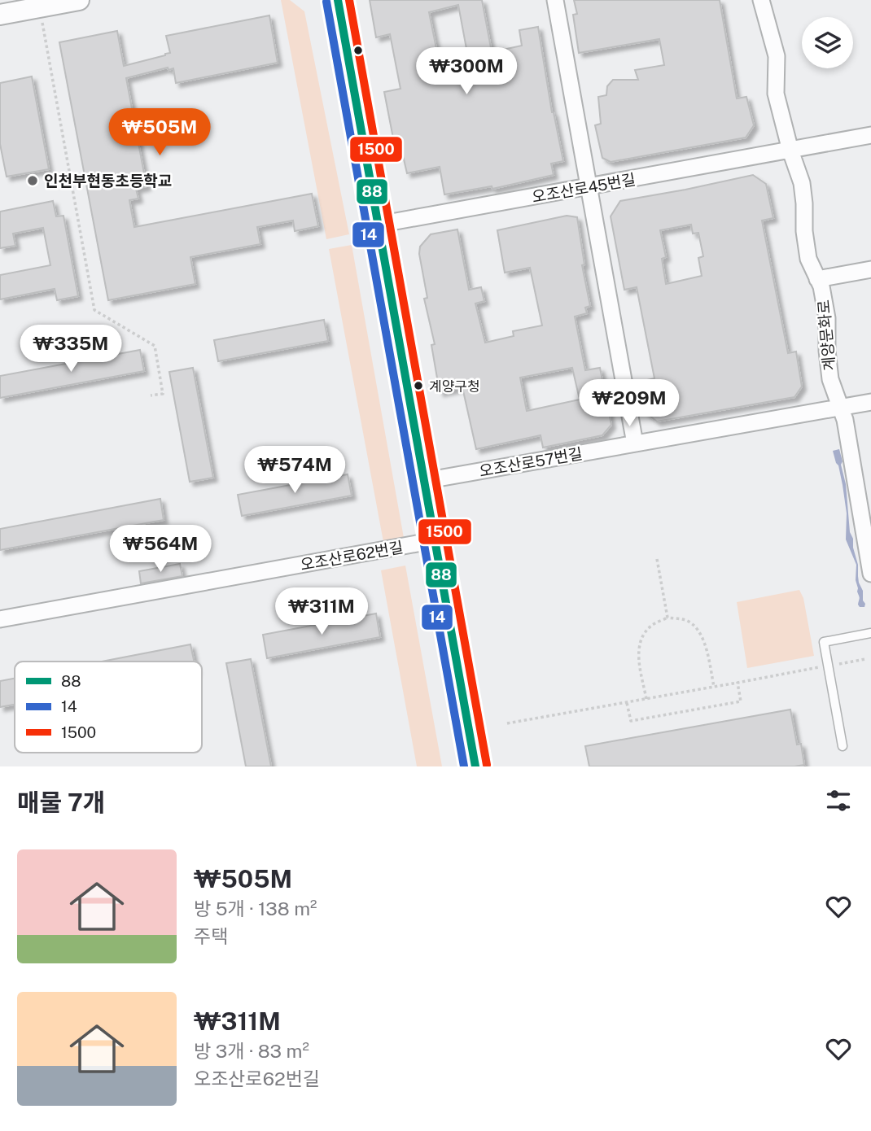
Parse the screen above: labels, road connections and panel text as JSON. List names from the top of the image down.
{
  "streets": {
    "street": [
      "오조산로45번길",
      "계양문화로",
      "오조산로57번길",
      "오조산로62번길"
    ]
  },
  "crossings": [
    ["오조산로45번길", "계양문화로"],
    ["계양문화로", "오조산로57번길"]
  ],
  "places": ["인천부현동초등학교", "계양구청"],
  "lines": ["transit line 88", "transit line 1500", "transit line 14"],
  "legend": ["88", "14", "1500"],
  "page": {
    "price": [
      "₩300M",
      "₩505M",
      "₩335M",
      "₩209M",
      "₩574M",
      "₩564M",
      "₩311M"
    ],
    "heading": "매물 7개",
    "list": [
      {
        "name": "₩505M",
        "note": "방 5개 · 138 m² · 주택"
      },
      {
        "name": "₩311M",
        "note": "방 3개 · 83 m² · 오조산로62번길"
      }
    ]
  }
}
